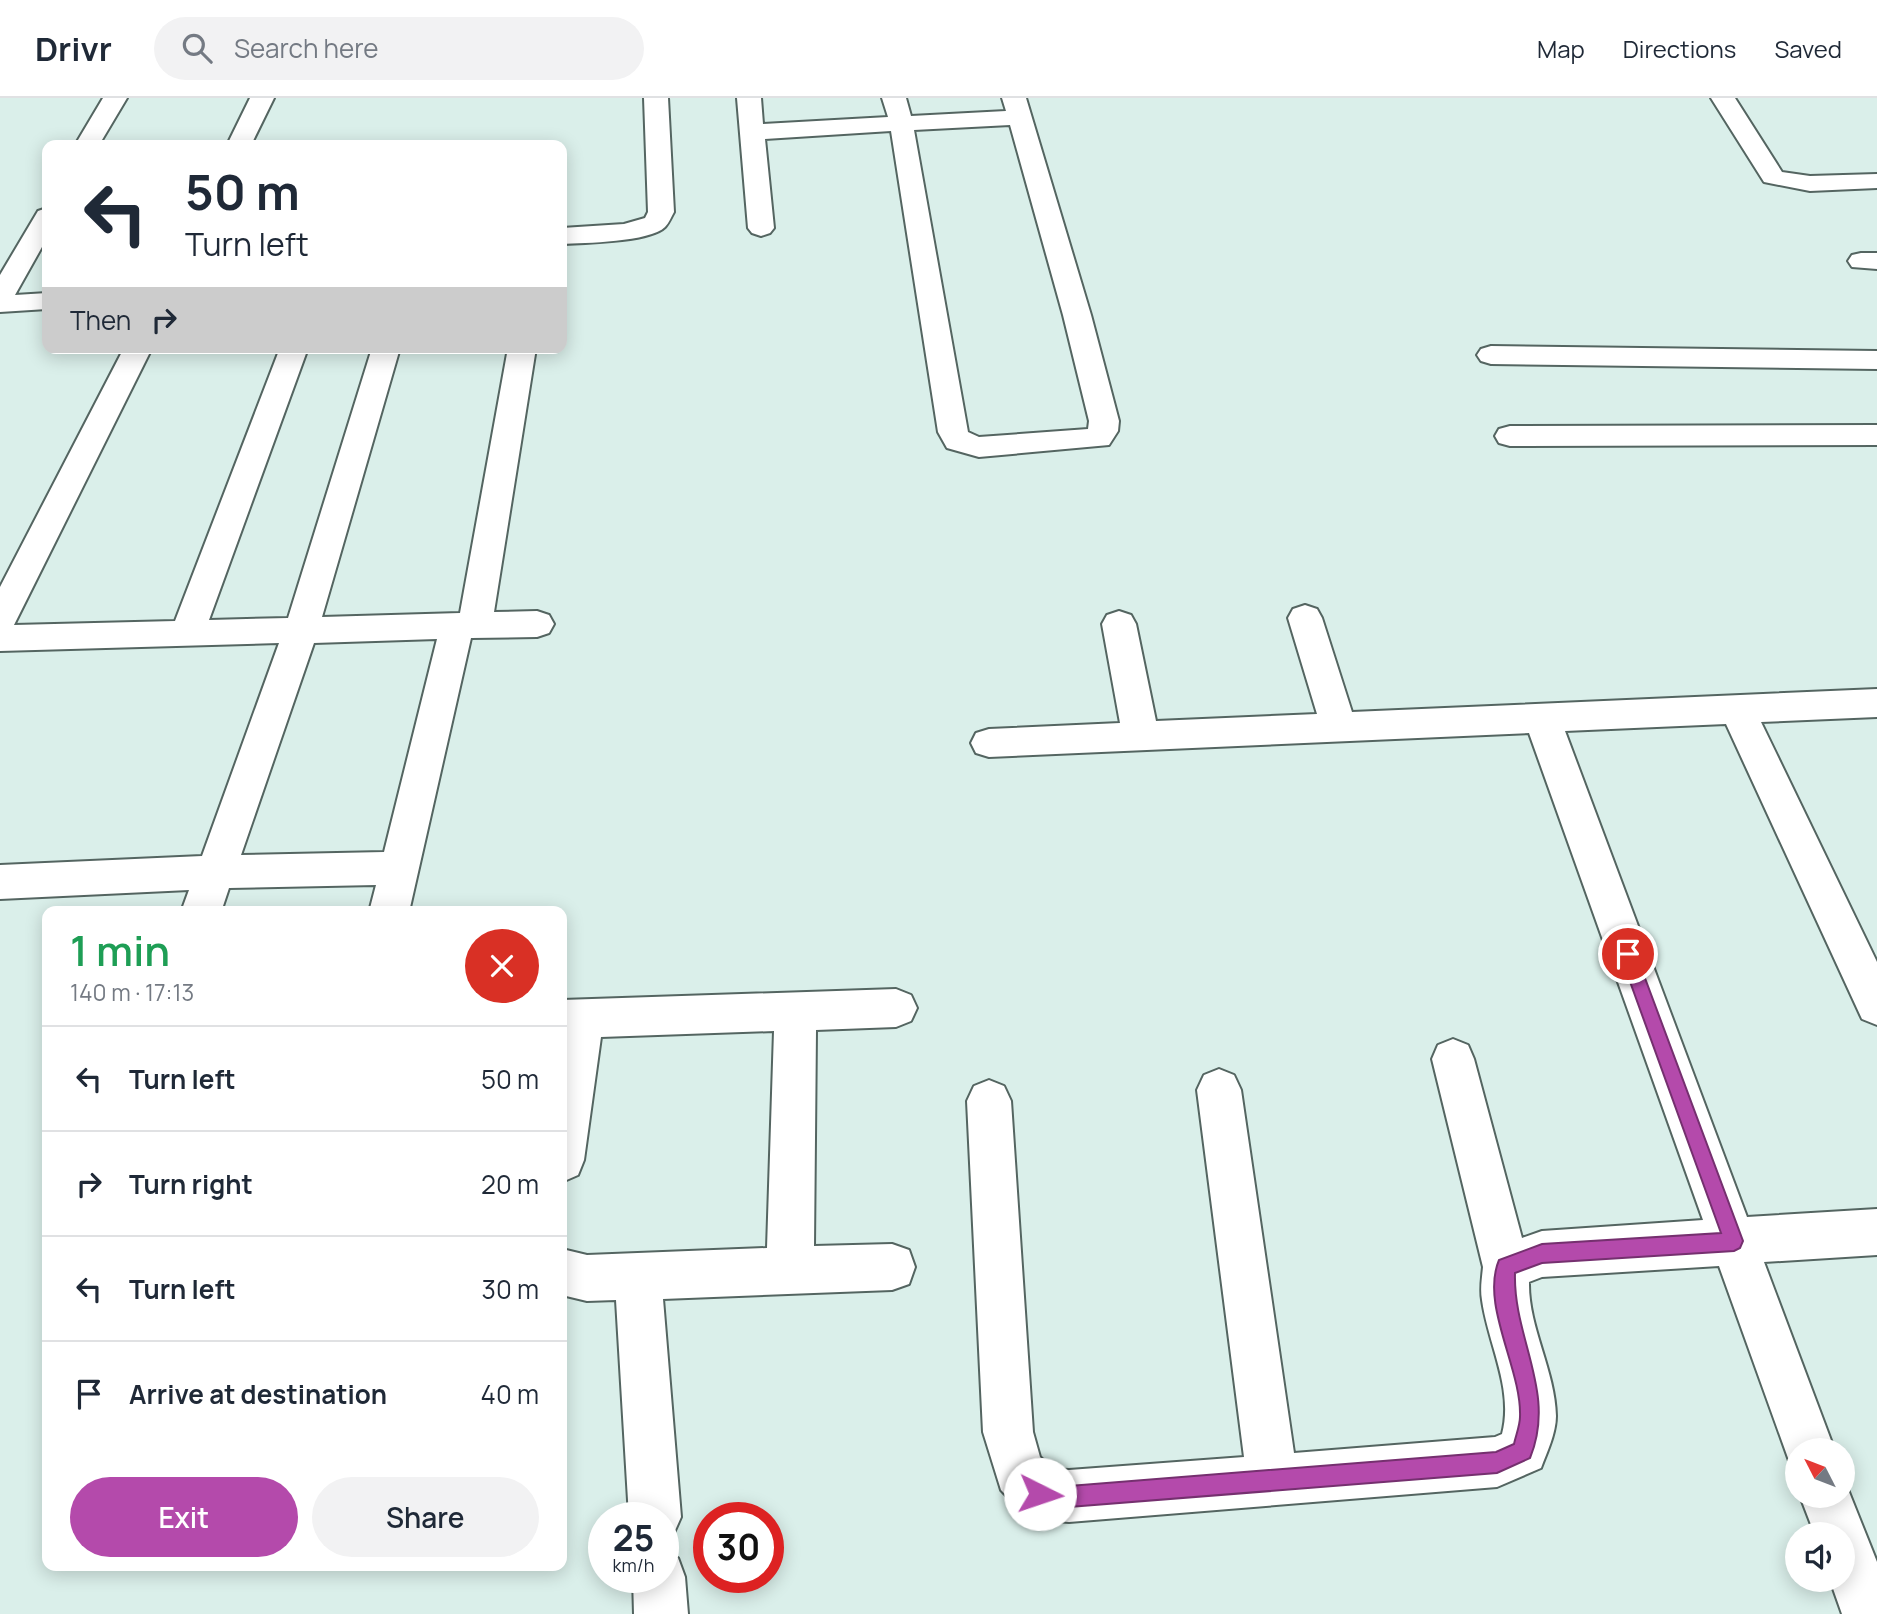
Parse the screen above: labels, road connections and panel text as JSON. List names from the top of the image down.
{
  "north": "top left",
  "page": {
    "header": "Drivr",
    "search": "Search here",
    "nav": ["Map", "Directions", "Saved"],
    "turn": ["50 m", "Turn left"],
    "then": "Then",
    "heading": ["1 min", "140 m · 17:13"],
    "list": [
      {
        "name": "Turn left",
        "value": "50 m"
      },
      {
        "name": "Turn right",
        "value": "20 m"
      },
      {
        "name": "Turn left",
        "value": "30 m"
      },
      {
        "name": "Arrive at destination",
        "value": "40 m"
      }
    ],
    "buttons": ["Exit", "Share"],
    "speed": "25 km/h",
    "limit": "30"
  }
}
